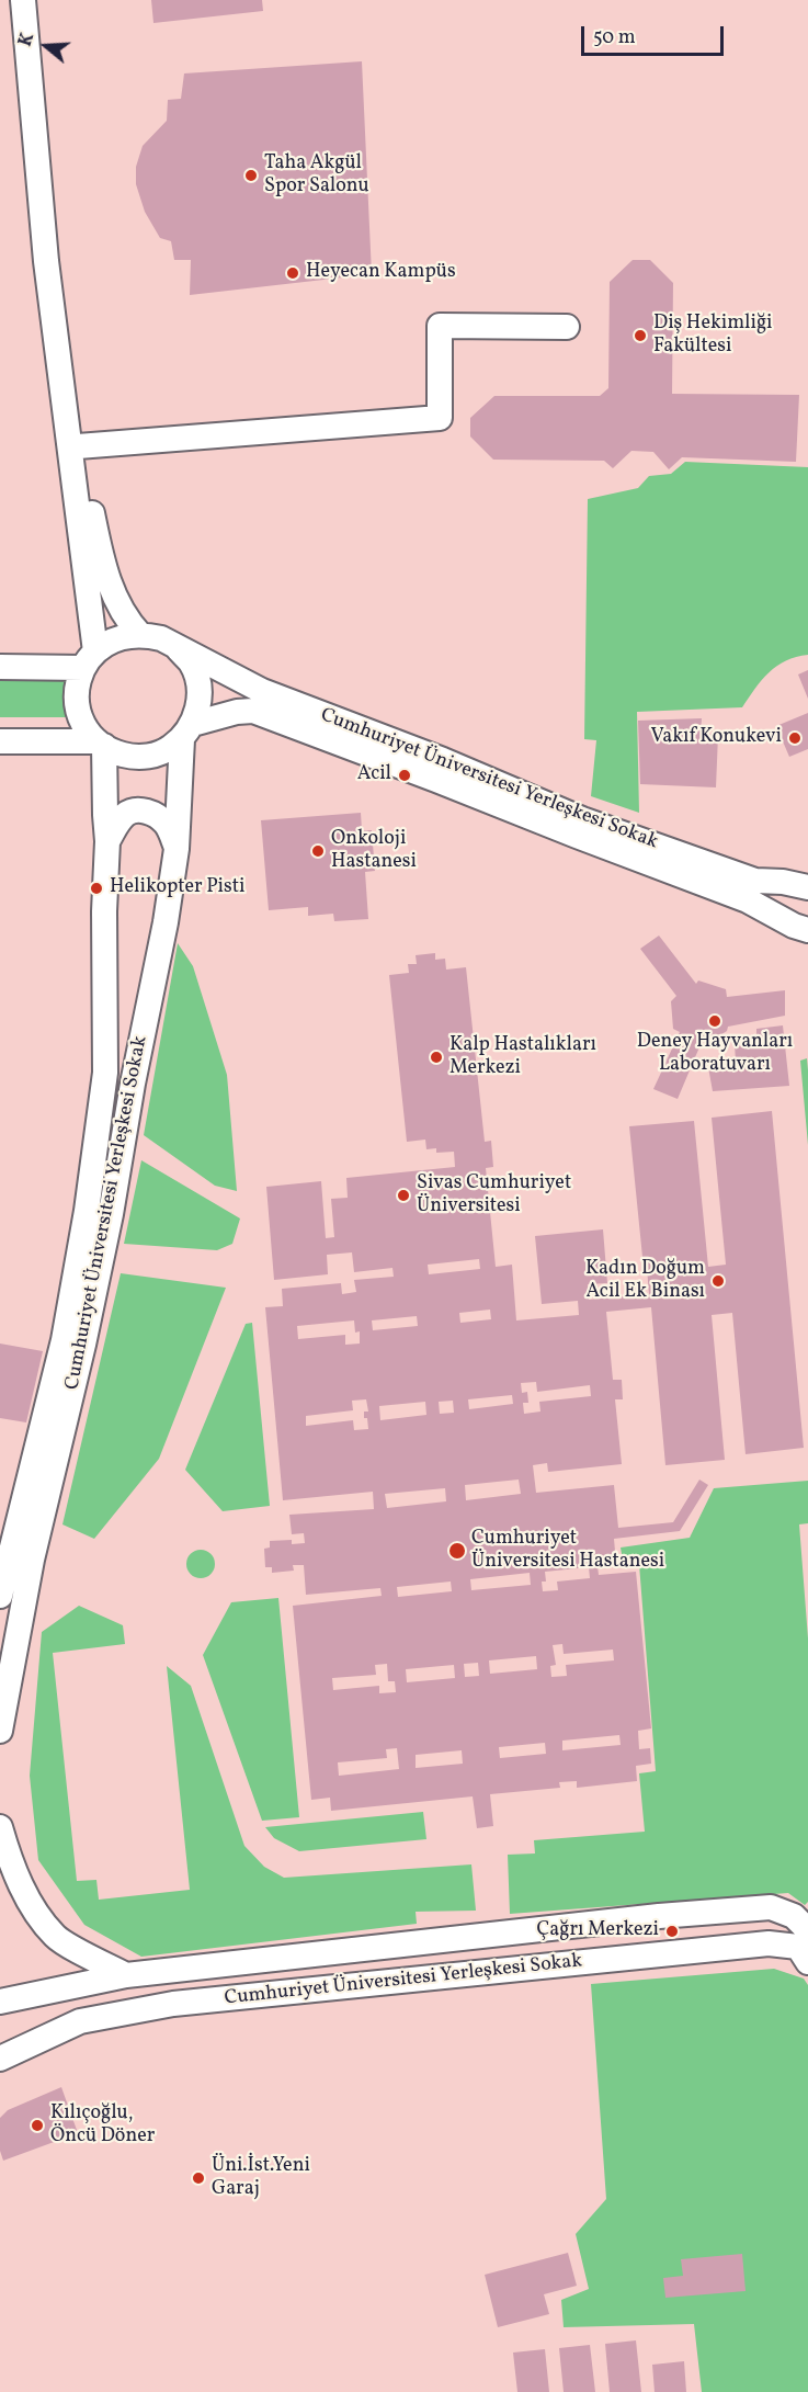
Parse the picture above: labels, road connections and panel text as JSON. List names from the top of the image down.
{
  "streets": {
    "street": ["Cumhuriyet Üniversitesi Yerleşkesi Sokak"]
  },
  "places": [
    "Taha Akgül Spor Salonu",
    "Heyecan Kampüs",
    "Diş Hekimliği Fakültesi",
    "Vakıf Konukevi",
    "Acil",
    "Onkoloji Hastanesi",
    "Helikopter Pisti",
    "Deney Hayvanları Laboratuvarı",
    "Kalp Hastalıkları Merkezi",
    "Sivas Cumhuriyet Üniversitesi",
    "Kadın Doğum Acil Ek Binası",
    "Cumhuriyet Üniversitesi Hastanesi",
    "Çağrı Merkezi",
    "Kılıçoğlu, Öncü Döner",
    "Üni.İst.Yeni Garaj"
  ],
  "scale_bar": "50 m",
  "north": "left"
}
